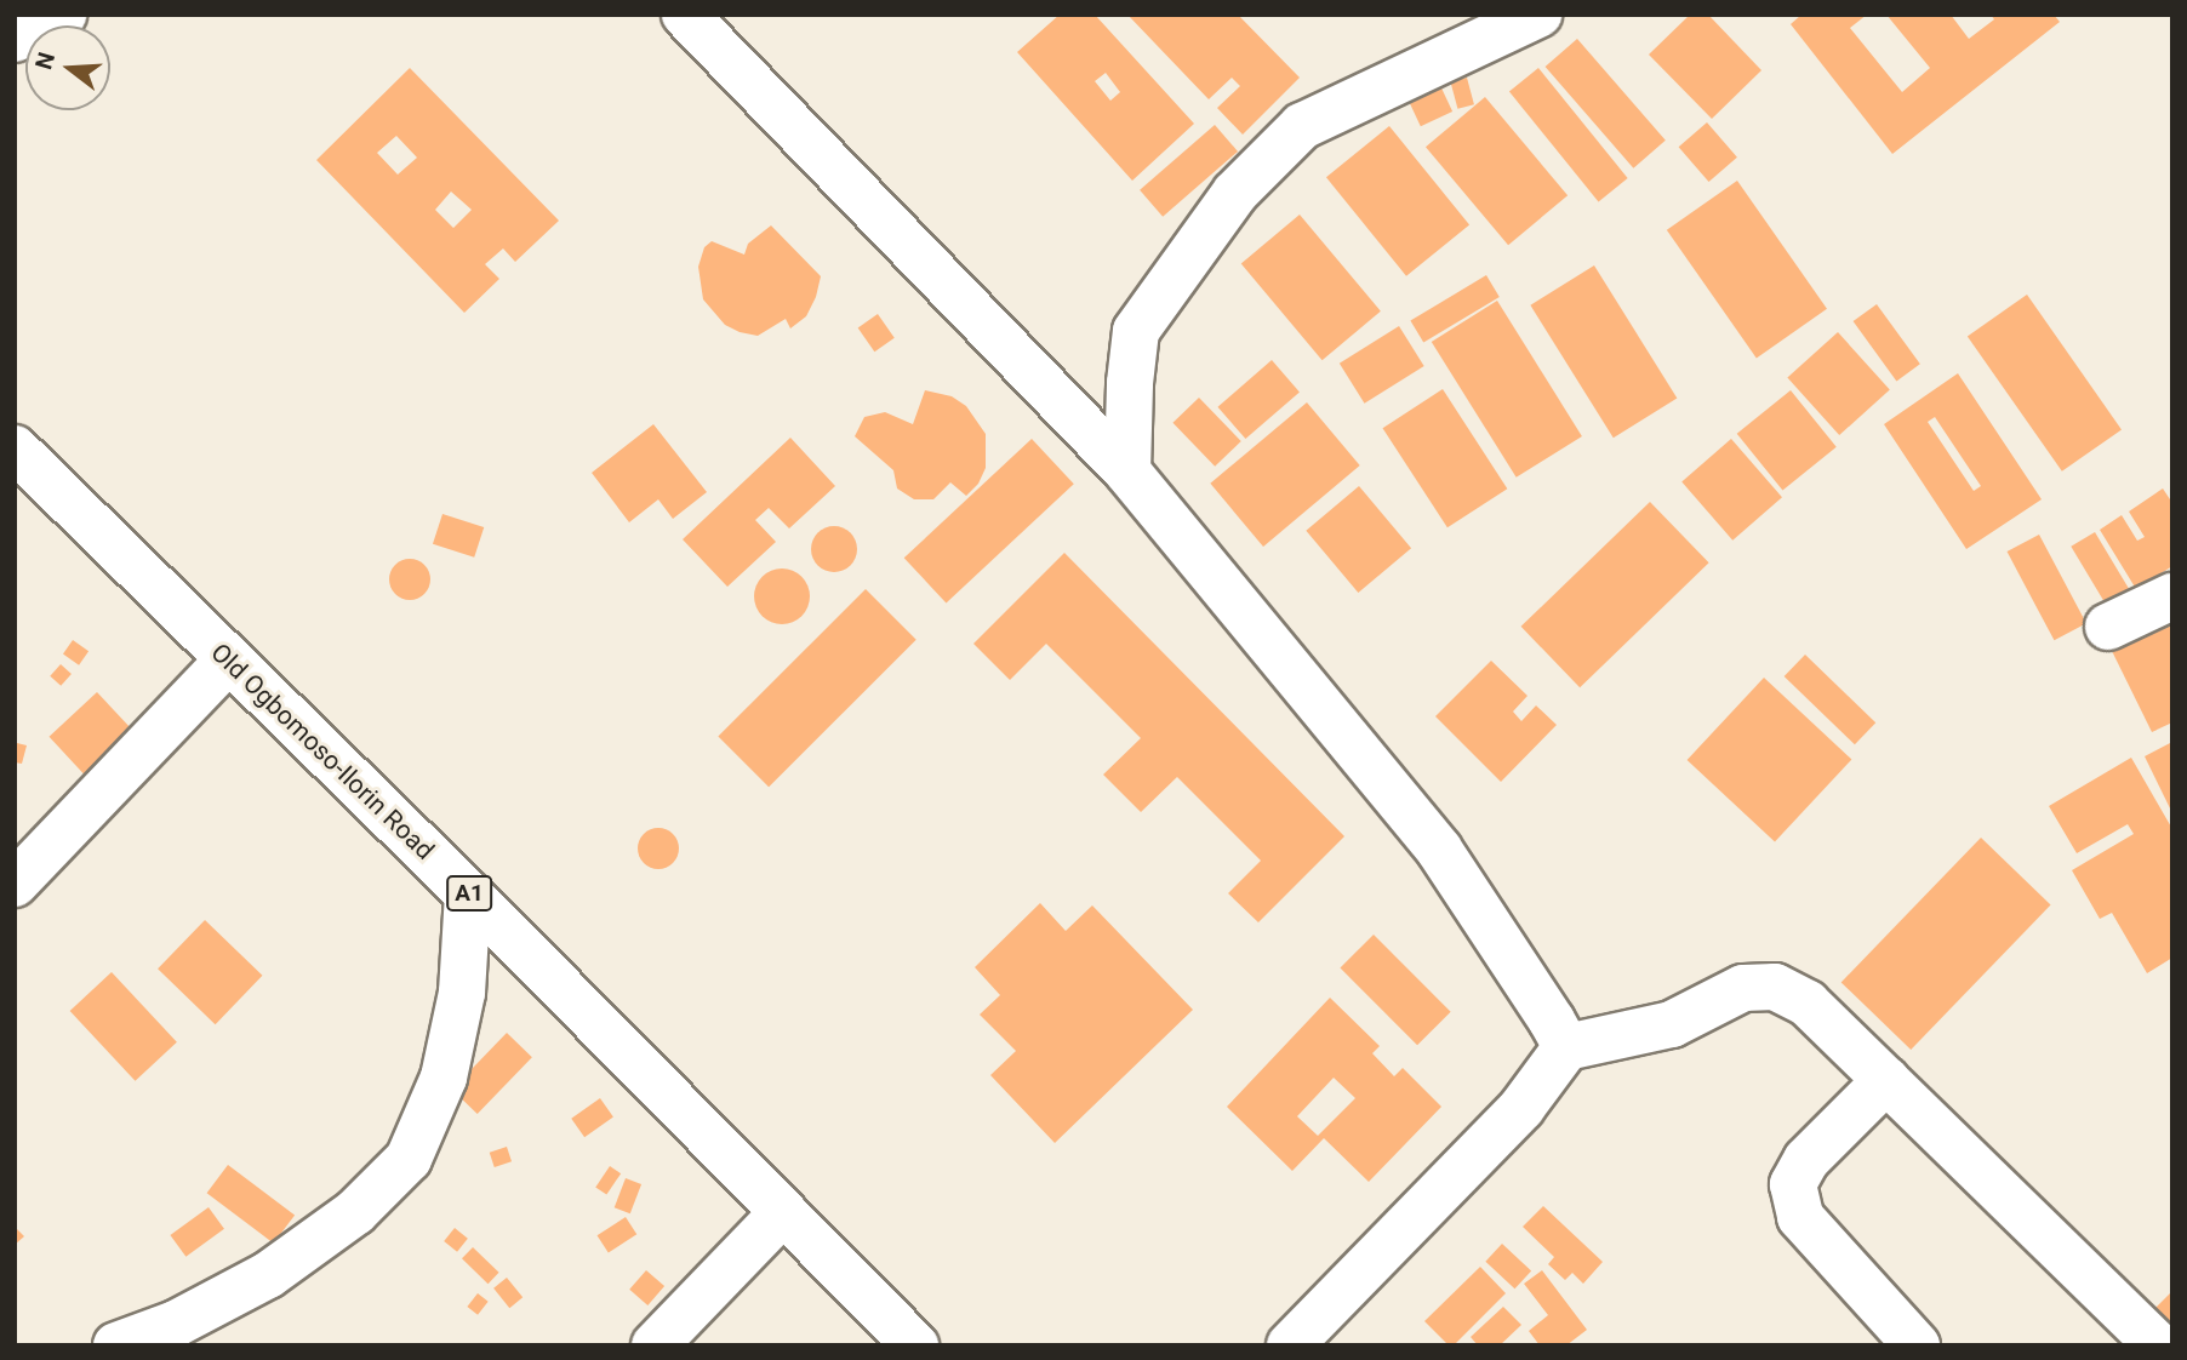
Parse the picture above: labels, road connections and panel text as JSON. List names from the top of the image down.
{
  "streets": {
    "main road": ["Old Ogbomoso-Ilorin Road", "A1"]
  },
  "north": "left"
}
